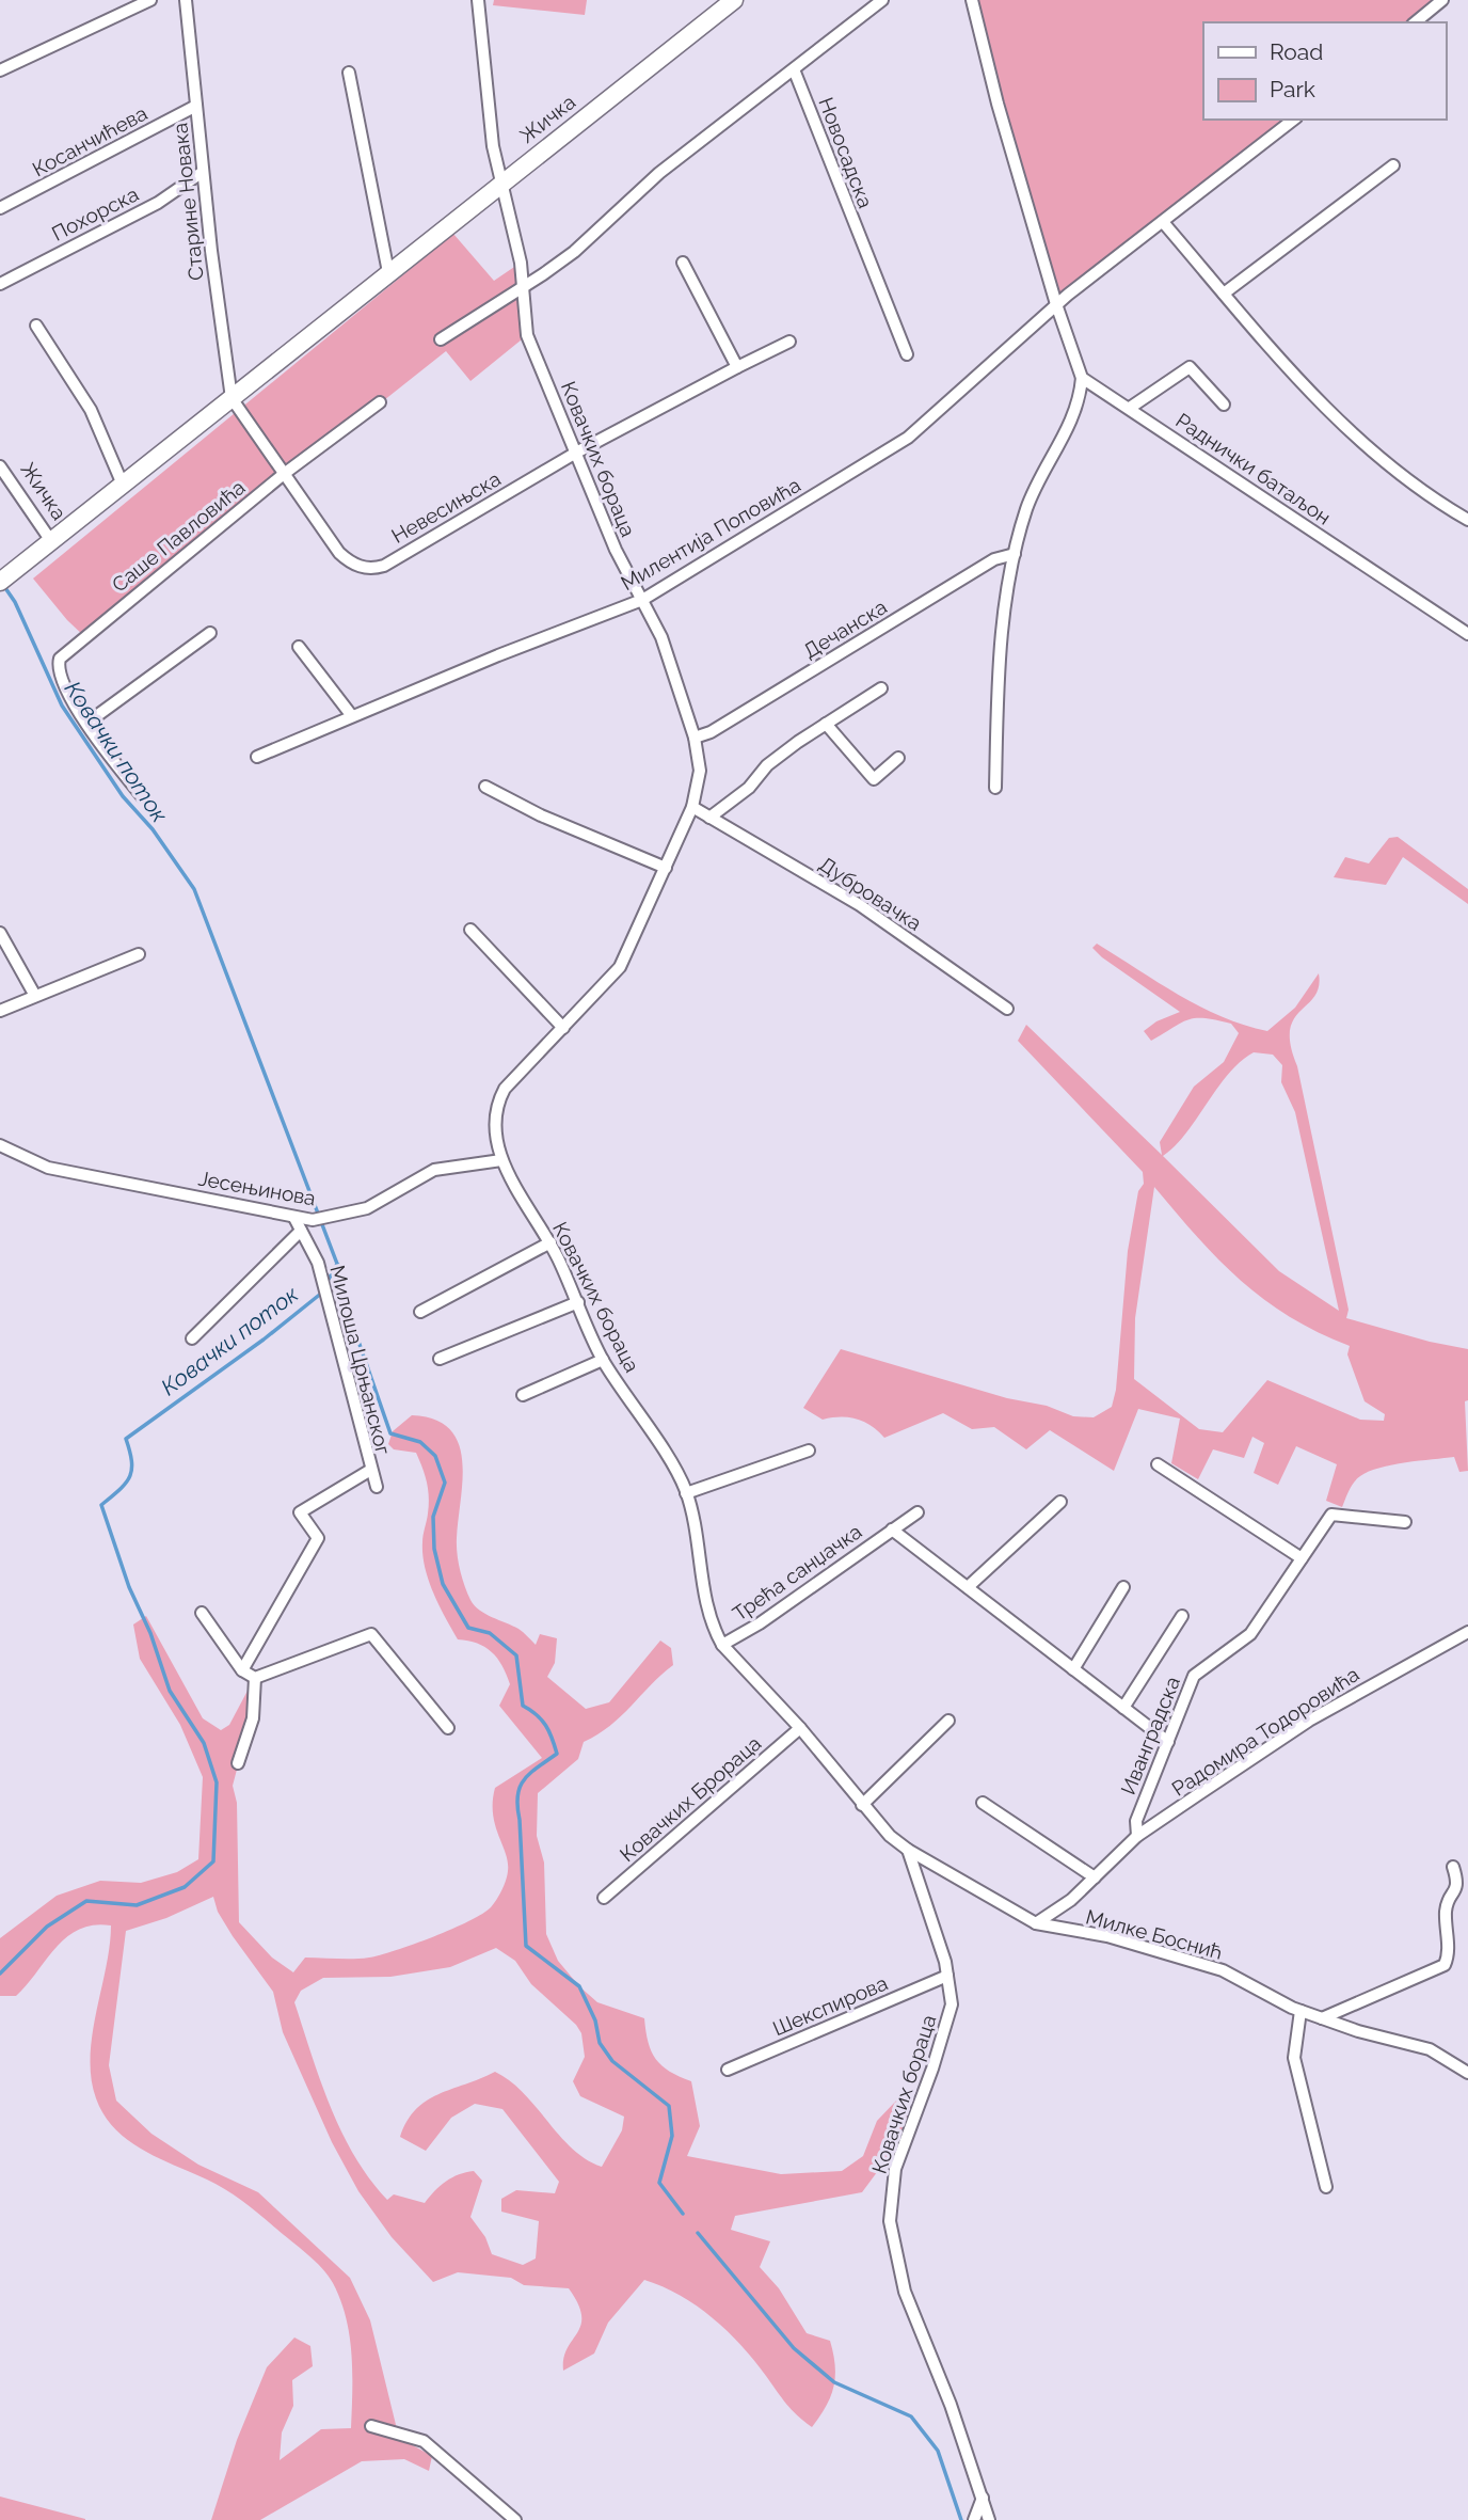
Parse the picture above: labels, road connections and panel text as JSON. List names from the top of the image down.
{
  "streets": {
    "main road": ["Жичка"],
    "street": [
      "Косанчићева",
      "Новосадска",
      "Старине Новака",
      "Похорска",
      "Ковачких бораца",
      "Раднички батаљон",
      "Невесињска",
      "Милентија Поповића",
      "Саше Павловића",
      "Дечанска",
      "Дубровачка",
      "Јесењинова",
      "Милоша Црњанског",
      "Трећа санџачка",
      "Радомира Тодоровића",
      "Иванградска",
      "Ковачких Брораца",
      "Милке Боснић",
      "Шекспирова"
    ]
  },
  "crossings": [
    ["Жичка", "Старине Новака"],
    ["Жичка", "Ковачких бораца"],
    ["Жичка", "Невесињска"],
    ["Косанчићева", "Старине Новака"],
    ["Старине Новака", "Похорска"],
    ["Старине Новака", "Невесињска"],
    ["Ковачких бораца", "Невесињска"],
    ["Ковачких бораца", "Милентија Поповића"],
    ["Ковачких бораца", "Дечанска"],
    ["Ковачких бораца", "Дубровачка"],
    ["Ковачких бораца", "Јесењинова"],
    ["Ковачких бораца", "Трећа санџачка"],
    ["Ковачких бораца", "Радомира Тодоровића"],
    ["Ковачких бораца", "Ковачких Брораца"],
    ["Ковачких бораца", "Милке Боснић"],
    ["Ковачких бораца", "Шекспирова"],
    ["Невесињска", "Саше Павловића"],
    ["Јесењинова", "Милоша Црњанског"],
    ["Трећа санџачка", "Иванградска"],
    ["Радомира Тодоровића", "Иванградска"],
    ["Радомира Тодоровића", "Милке Боснић"]
  ],
  "water": ["Ковачки поток"],
  "legend": ["Road", "Park"]
}
